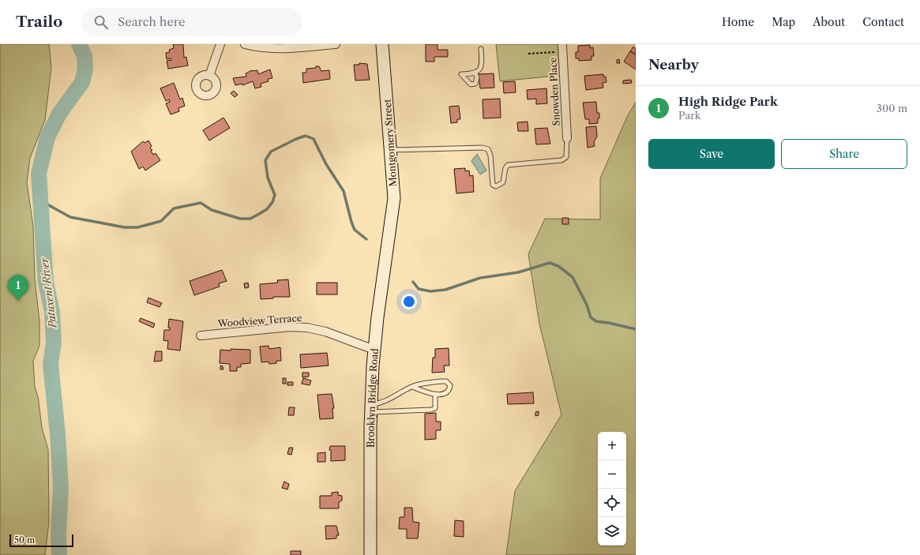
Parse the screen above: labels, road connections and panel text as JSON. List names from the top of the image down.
{
  "streets": {
    "street": [
      "Snowden Place",
      "Montgomery Street",
      "Woodview Terrace",
      "Brooklyn Bridge Road"
    ]
  },
  "crossings": [
    ["Montgomery Street", "Brooklyn Bridge Road"],
    ["Woodview Terrace", "Brooklyn Bridge Road"]
  ],
  "water": ["Patuxent River"],
  "scale_bar": "50 m",
  "page": {
    "header": "Trailo",
    "search": "Search here",
    "nav": [
      "Home",
      "Map",
      "About",
      "Contact"
    ],
    "heading": "Nearby",
    "list": [
      {
        "mark": "1",
        "name": "High Ridge Park",
        "note": "Park",
        "value": "300 m"
      }
    ],
    "buttons": ["Save", "Share"],
    "pins": "1",
    "map_buttons": ["+", "−"],
    "scale": "50 m"
  }
}
